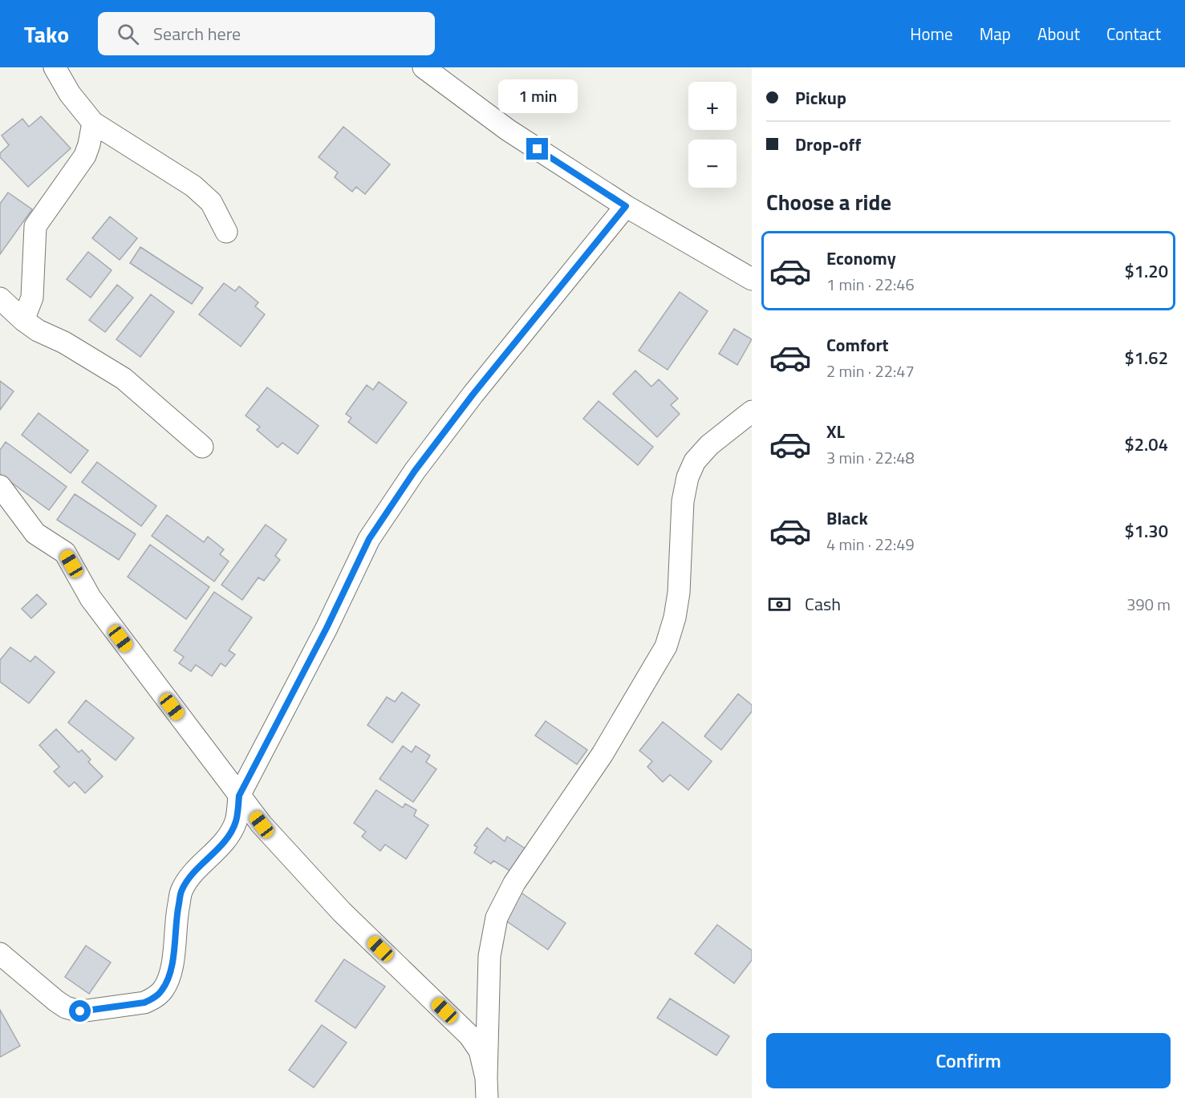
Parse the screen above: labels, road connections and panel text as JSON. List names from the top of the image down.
{
  "page": {
    "header": "Tako",
    "search": "Search here",
    "nav": [
      "Home",
      "Map",
      "About",
      "Contact"
    ],
    "banner": ["Pickup", "Drop-off"],
    "bubble": "1 min",
    "map_buttons": ["+", "−"],
    "heading": "Choose a ride",
    "list": [
      {
        "name": "Economy",
        "note": "1 min · 22:46",
        "value": "$1.20"
      },
      {
        "name": "Comfort",
        "note": "2 min · 22:47",
        "value": "$1.62"
      },
      {
        "name": "XL",
        "note": "3 min · 22:48",
        "value": "$2.04"
      },
      {
        "name": "Black",
        "note": "4 min · 22:49",
        "value": "$1.30"
      }
    ],
    "pay": ["Cash", "390 m"],
    "buttons": "Confirm"
  }
}
